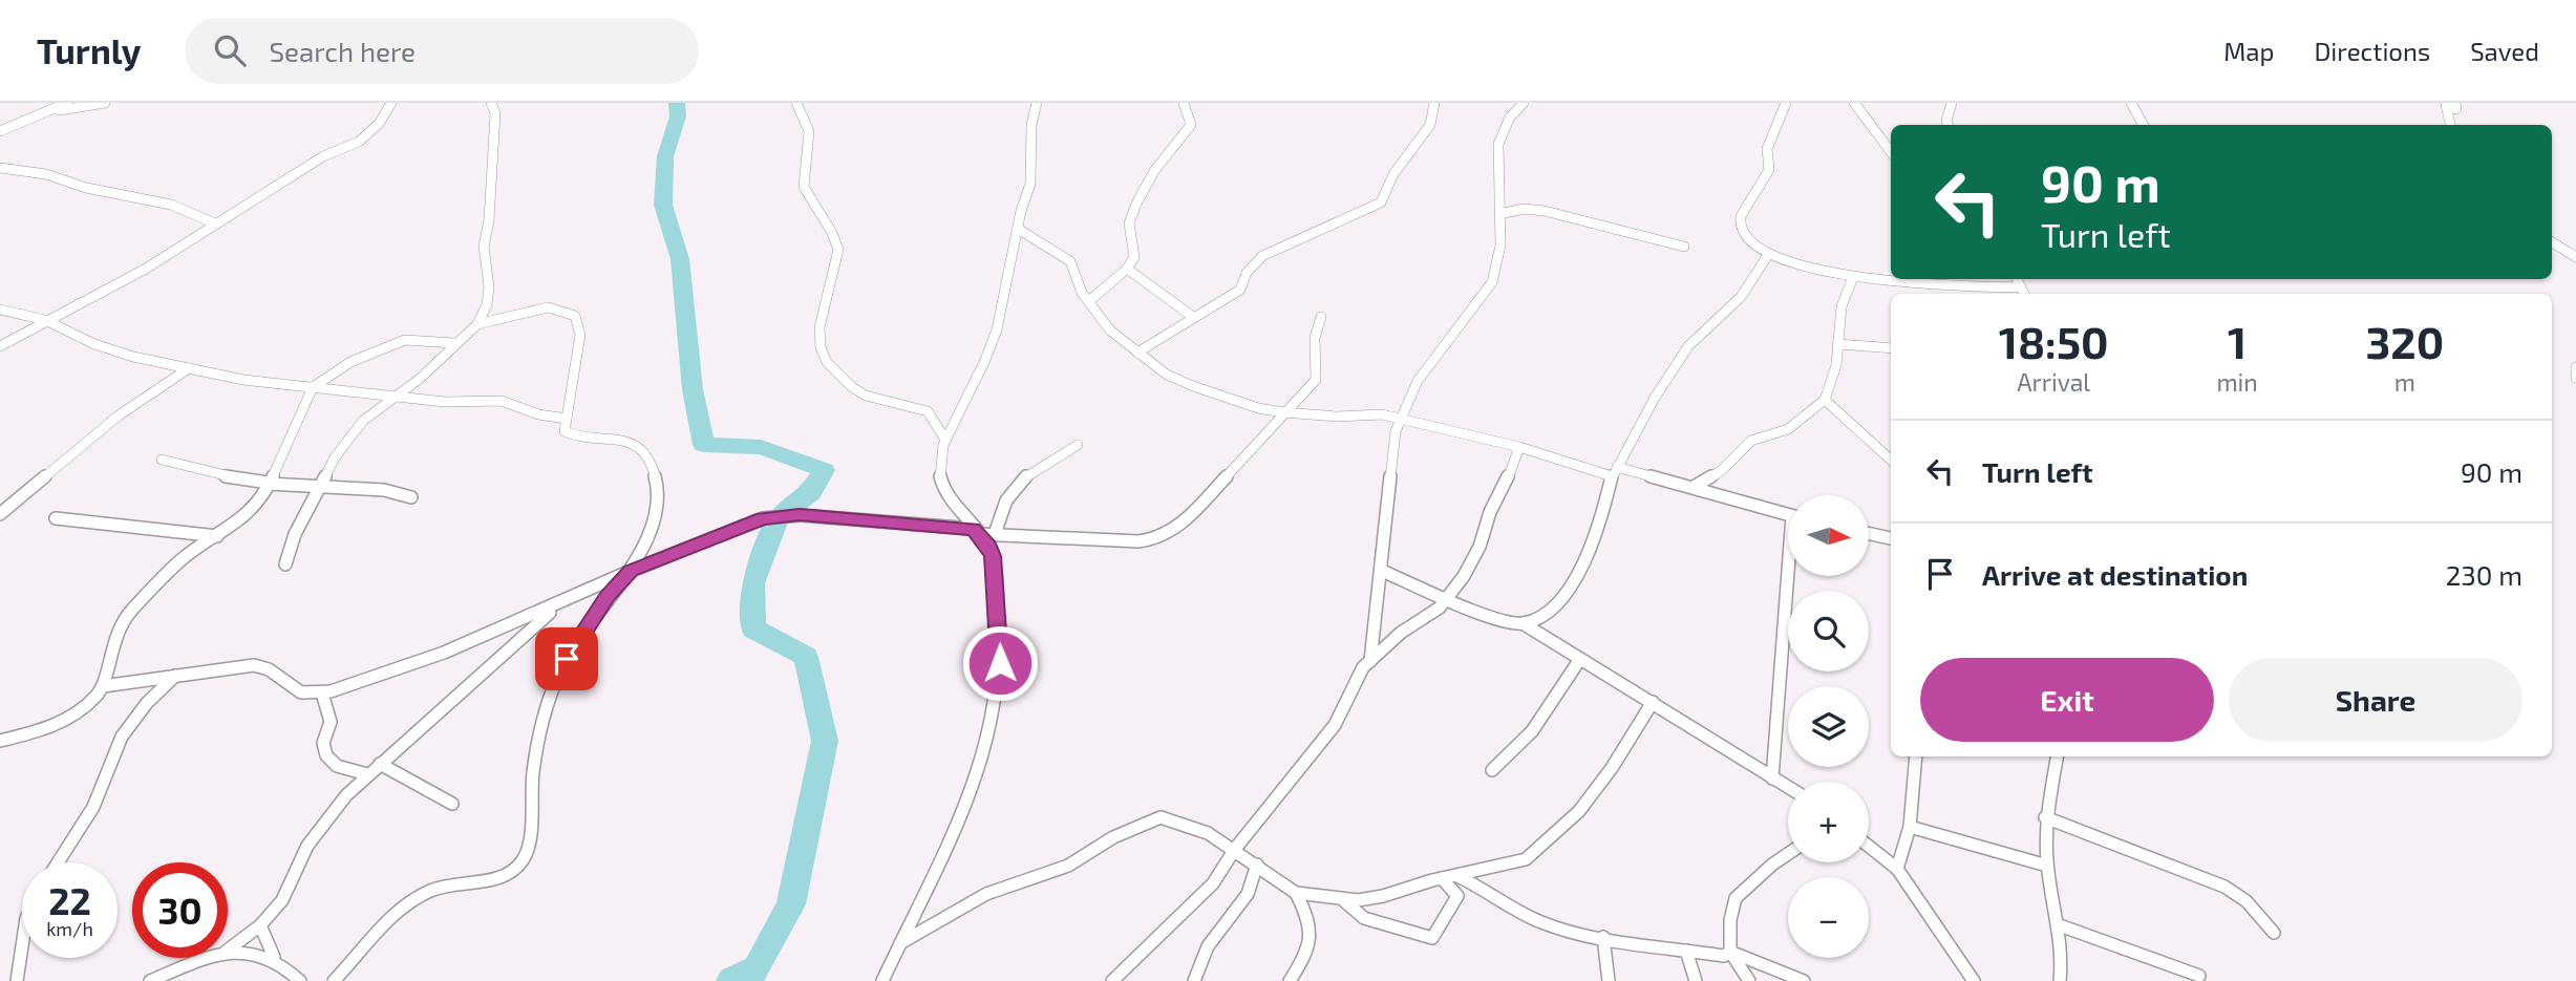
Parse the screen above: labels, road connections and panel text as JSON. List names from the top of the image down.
{
  "north": "right",
  "page": {
    "header": "Turnly",
    "search": "Search here",
    "nav": ["Map", "Directions", "Saved"],
    "turn": ["90 m", "Turn left"],
    "eta": [
      "18:50",
      "Arrival",
      "1",
      "min",
      "320",
      "m"
    ],
    "list": [
      {
        "name": "Turn left",
        "value": "90 m"
      },
      {
        "name": "Arrive at destination",
        "value": "230 m"
      }
    ],
    "map_buttons": ["+", "−"],
    "buttons": ["Exit", "Share"],
    "speed": "22 km/h",
    "limit": "30"
  }
}
